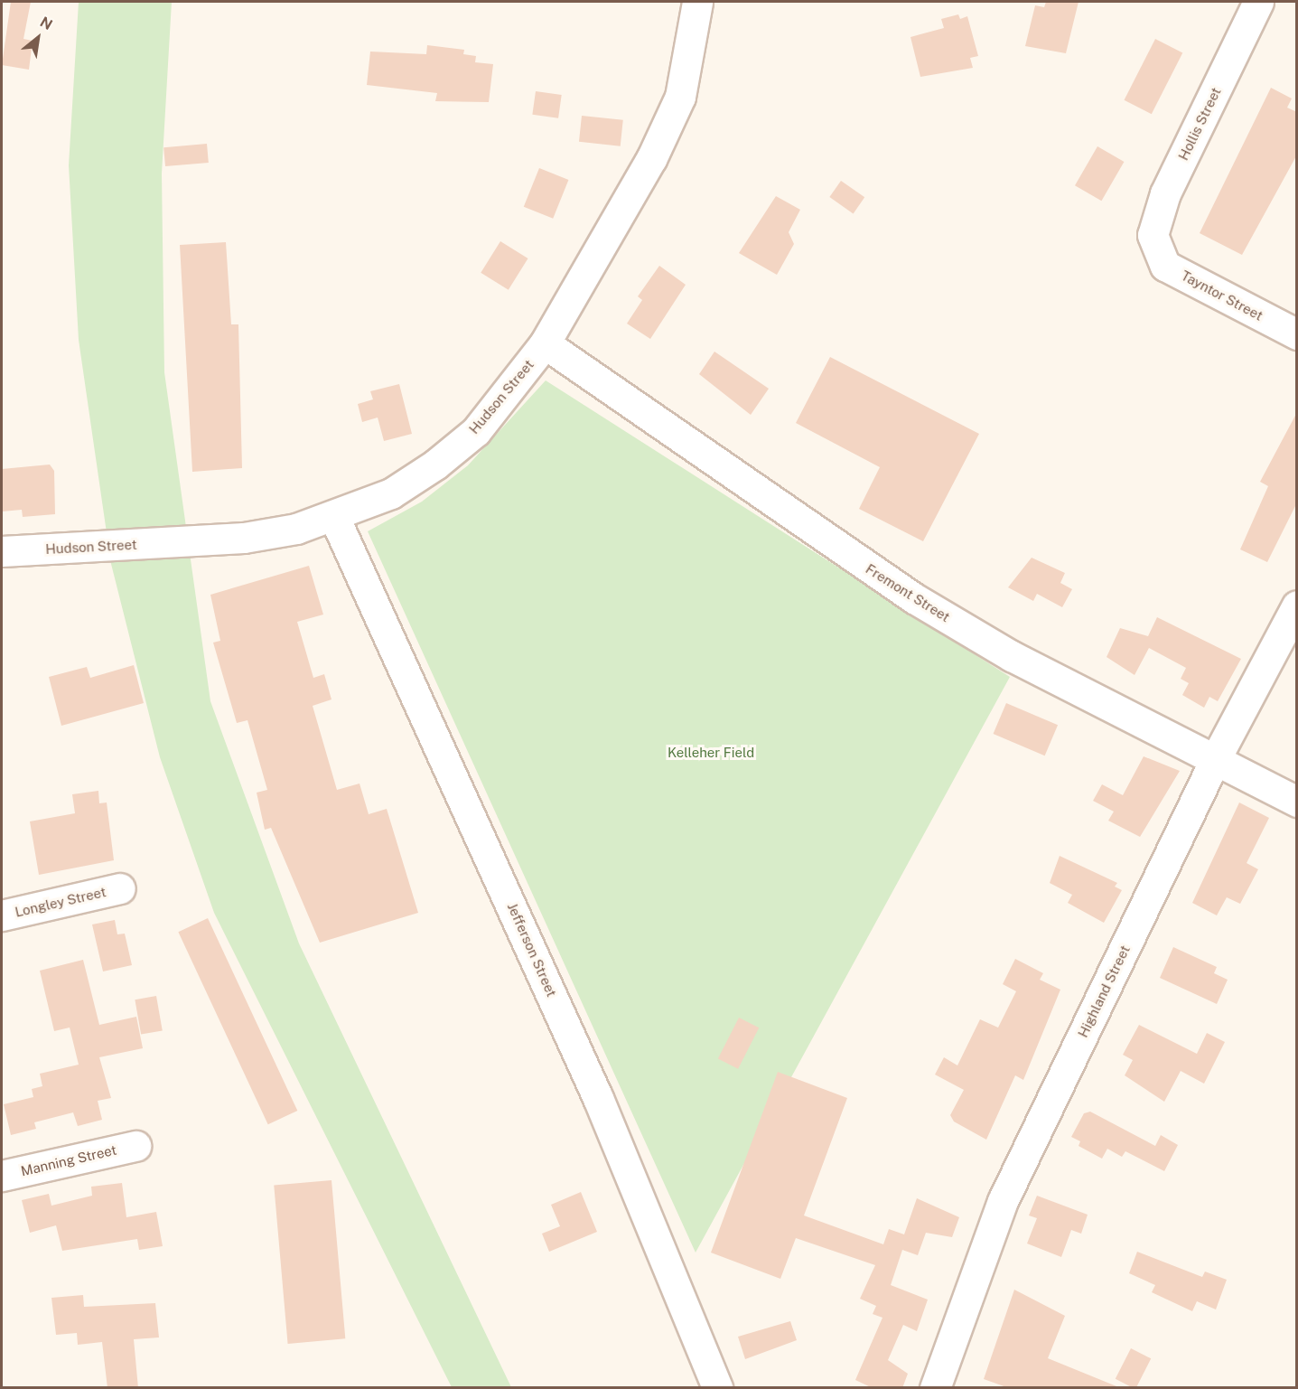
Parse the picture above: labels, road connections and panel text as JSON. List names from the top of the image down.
{
  "streets": {
    "street": [
      "Hollis Street",
      "Tayntor Street",
      "Hudson Street",
      "Fremont Street",
      "Longley Street",
      "Jefferson Street",
      "Highland Street",
      "Manning Street"
    ]
  },
  "crossings": [
    ["Hollis Street", "Tayntor Street"],
    ["Hudson Street", "Fremont Street"],
    ["Hudson Street", "Jefferson Street"],
    ["Fremont Street", "Highland Street"]
  ],
  "parks": ["Kelleher Field"],
  "north": "top right"
}
